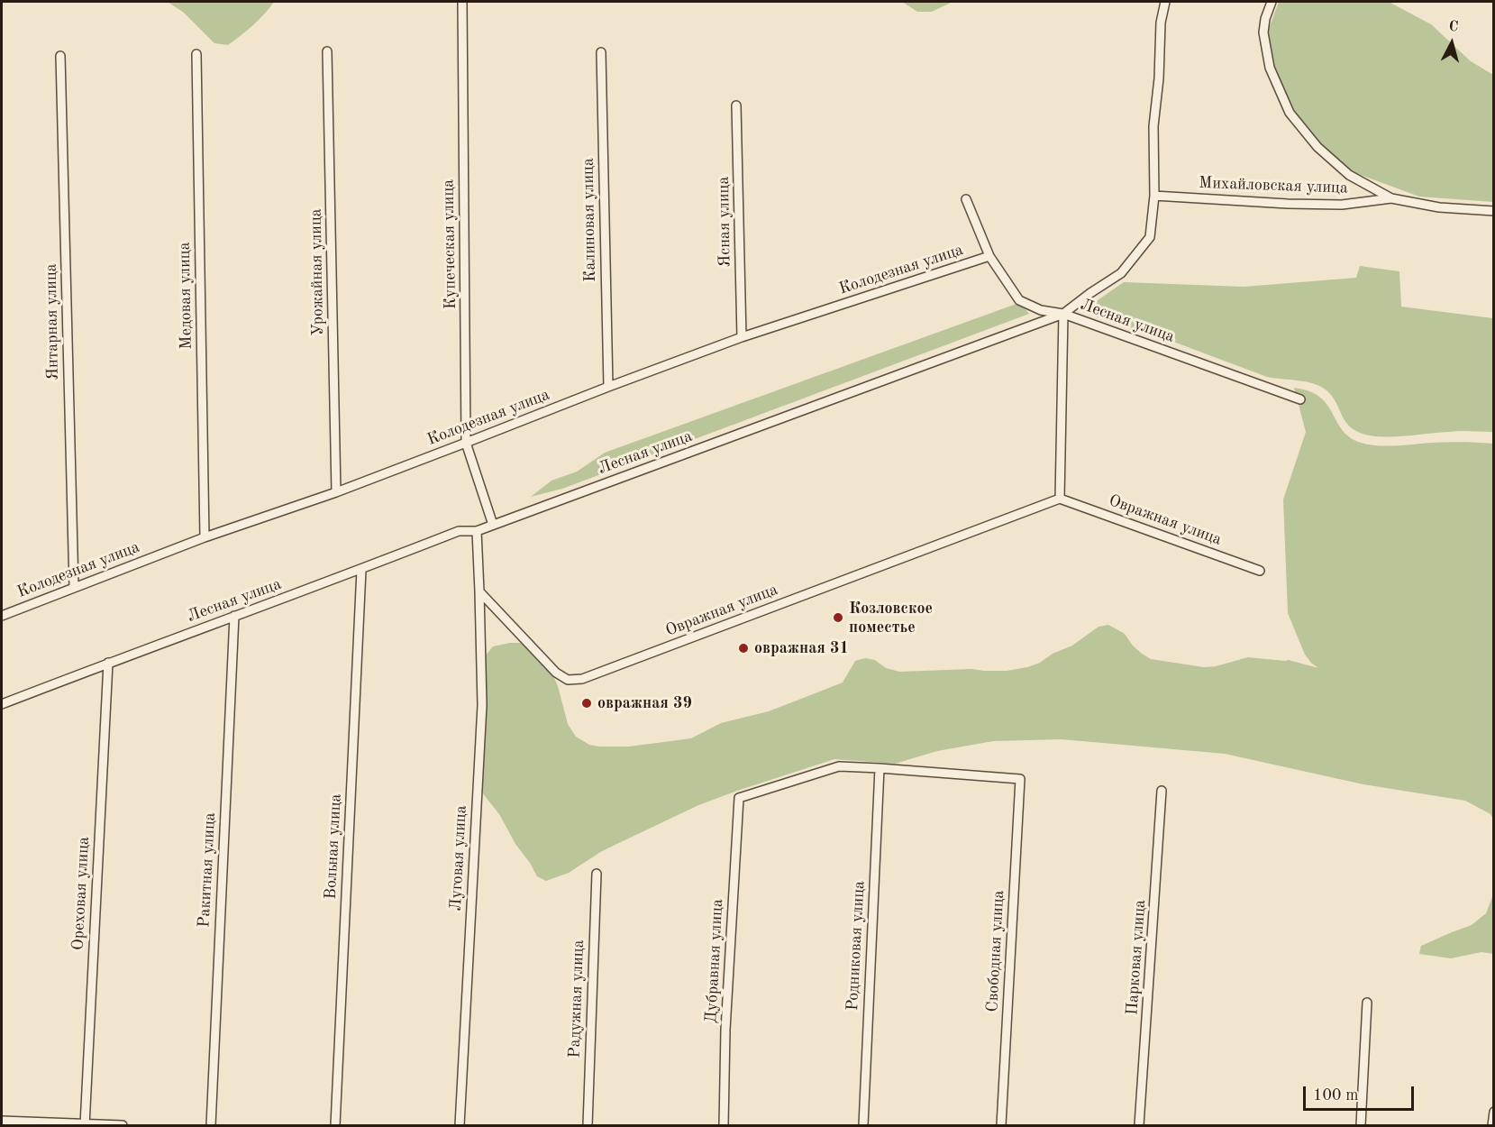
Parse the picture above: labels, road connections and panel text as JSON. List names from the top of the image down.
{
  "streets": {
    "street": [
      "Михайловская улица",
      "Калиновая улица",
      "Ясная улица",
      "Купеческая улица",
      "Колодезная улица",
      "Урожайная улица",
      "Медовая улица",
      "Лесная улица",
      "Янтарная улица",
      "Овражная улица",
      "Вольная улица",
      "Луговая улица",
      "Ракитная улица",
      "Ореховая улица",
      "Родниковая улица",
      "Свободная улица",
      "Парковая улица",
      "Дубравная улица",
      "Радужная улица"
    ]
  },
  "crossings": [
    ["Калиновая улица", "Колодезная улица"],
    ["Ясная улица", "Колодезная улица"],
    ["Купеческая улица", "Колодезная улица"],
    ["Купеческая улица", "Лесная улица"],
    ["Колодезная улица", "Урожайная улица"],
    ["Колодезная улица", "Медовая улица"],
    ["Колодезная улица", "Янтарная улица"],
    ["Лесная улица", "Вольная улица"],
    ["Лесная улица", "Ракитная улица"],
    ["Лесная улица", "Ореховая улица"],
    ["Овражная улица", "Луговая улица"],
    ["Родниковая улица", "Свободная улица"],
    ["Родниковая улица", "Дубравная улица"],
    ["Свободная улица", "Дубравная улица"]
  ],
  "places": ["Козловское поместье", "овражная 31", "овражная 39"],
  "scale_bar": "100 m",
  "north": "top"
}
